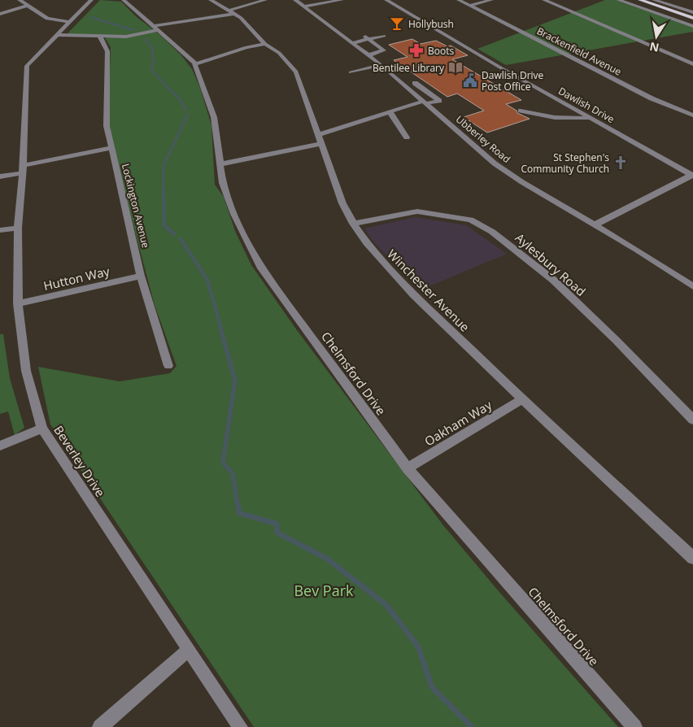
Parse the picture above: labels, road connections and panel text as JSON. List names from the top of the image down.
{
  "streets": {
    "street": [
      "Brackenfield Avenue",
      "Dawlish Drive",
      "Ubberley Road",
      "Lockington Avenue",
      "Aylesbury Road",
      "Hutton Way",
      "Winchester Avenue",
      "Chelmsford Drive",
      "Oakham Way",
      "Beverley Drive"
    ]
  },
  "crossings": [
    ["Lockington Avenue", "Hutton Way"],
    ["Aylesbury Road", "Winchester Avenue"],
    ["Hutton Way", "Beverley Drive"],
    ["Winchester Avenue", "Oakham Way"],
    ["Chelmsford Drive", "Oakham Way"]
  ],
  "parks": ["Bev Park"],
  "places": {
    "bar": ["Hollybush"],
    "pharmacy": ["Boots"],
    "library": ["Bentilee Library"],
    "public building": ["Dawlish Drive Post Office"],
    "church": ["St Stephen's Community Church"]
  },
  "north": "bottom"
}
